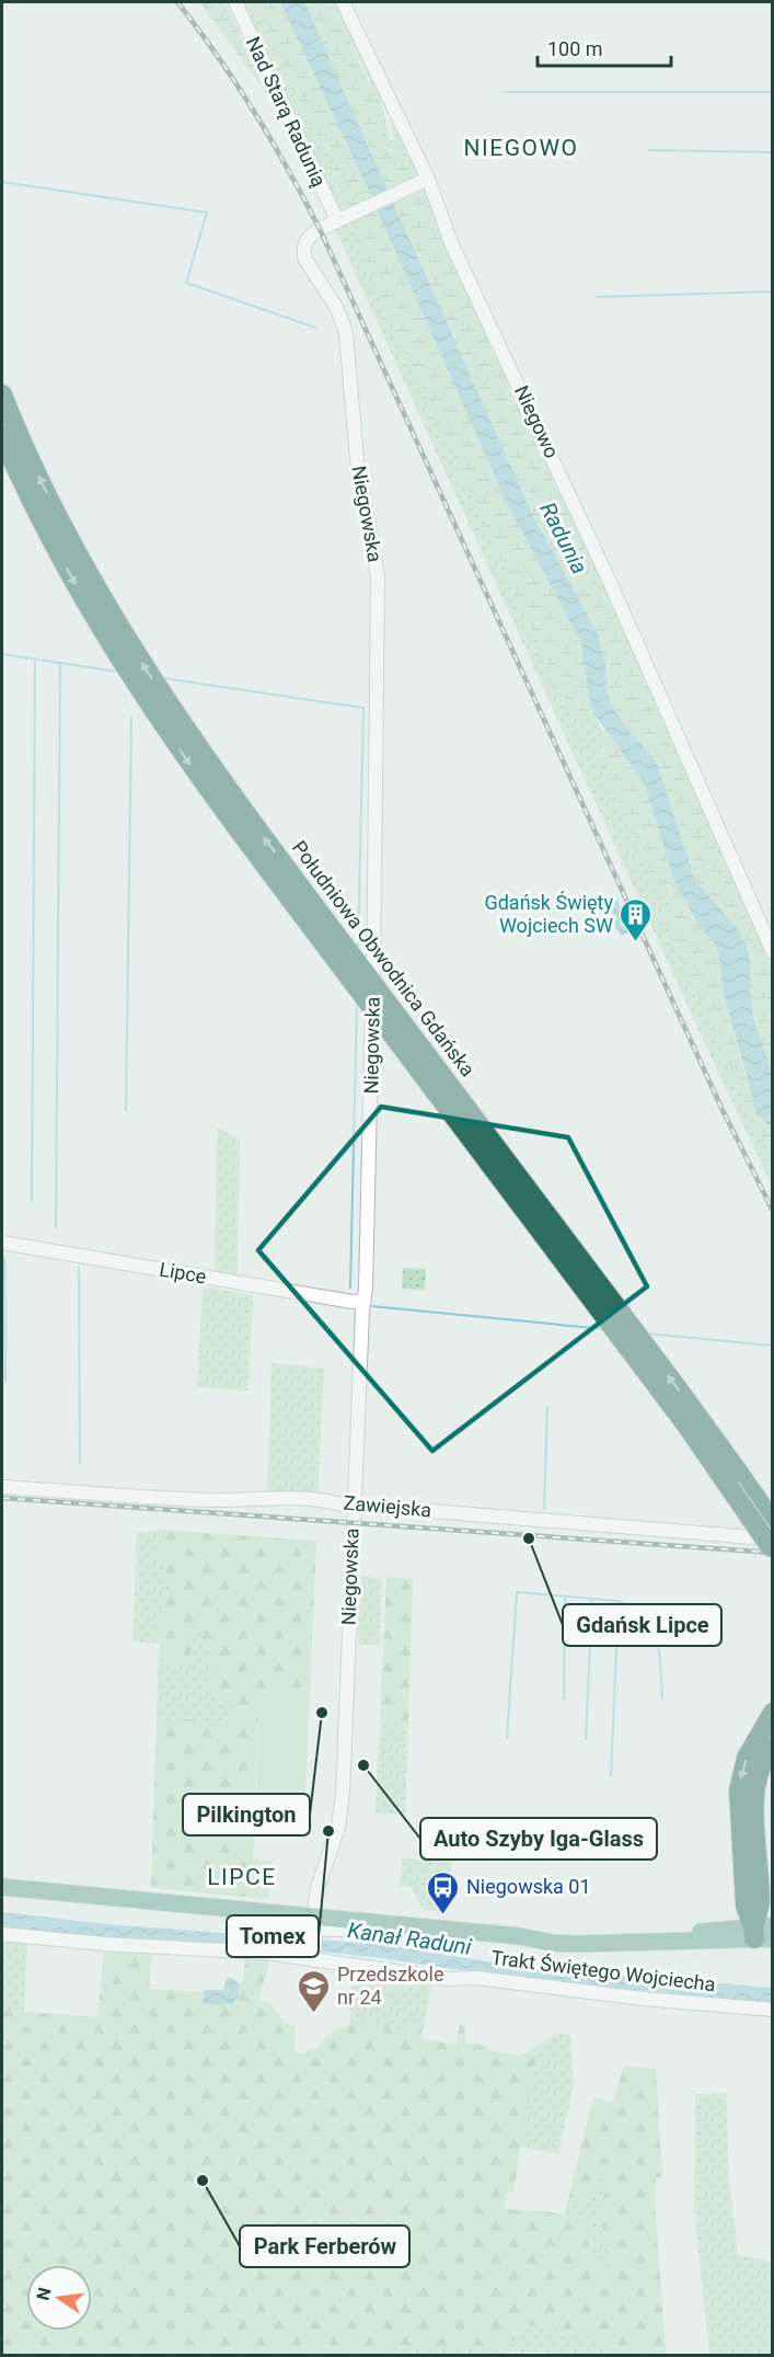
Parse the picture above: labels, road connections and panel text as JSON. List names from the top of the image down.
{
  "streets": {
    "highway": ["Południowa Obwodnica Gdańska"],
    "main road": ["Trakt Świętego Wojciecha"],
    "street": [
      "Nad Starą Radunią",
      "Niegowo",
      "Niegowska",
      "Lipce",
      "Zawiejska"
    ]
  },
  "crossings": [
    ["Nad Starą Radunią", "Niegowska"],
    ["Niegowo", "Niegowska"],
    ["Niegowska", "Lipce"],
    ["Niegowska", "Zawiejska"],
    ["Niegowska", "Trakt Świętego Wojciecha"],
    ["Południowa Obwodnica Gdańska", "Zawiejska"]
  ],
  "districts": ["NIEGOWO", "LIPCE"],
  "water": ["Radunia", "Kanał Raduni"],
  "places": {
    "building": ["Gdańsk Święty Wojciech SW"],
    "other": [
      "Gdańsk Lipce",
      "Pilkington",
      "Auto Szyby Iga-Glass",
      "Tomex",
      "Park Ferberów"
    ],
    "bus stop": ["Niegowska 01"],
    "school or university": ["Przedszkole nr 24"]
  },
  "scale_bar": "100 m",
  "north": "left"
}
